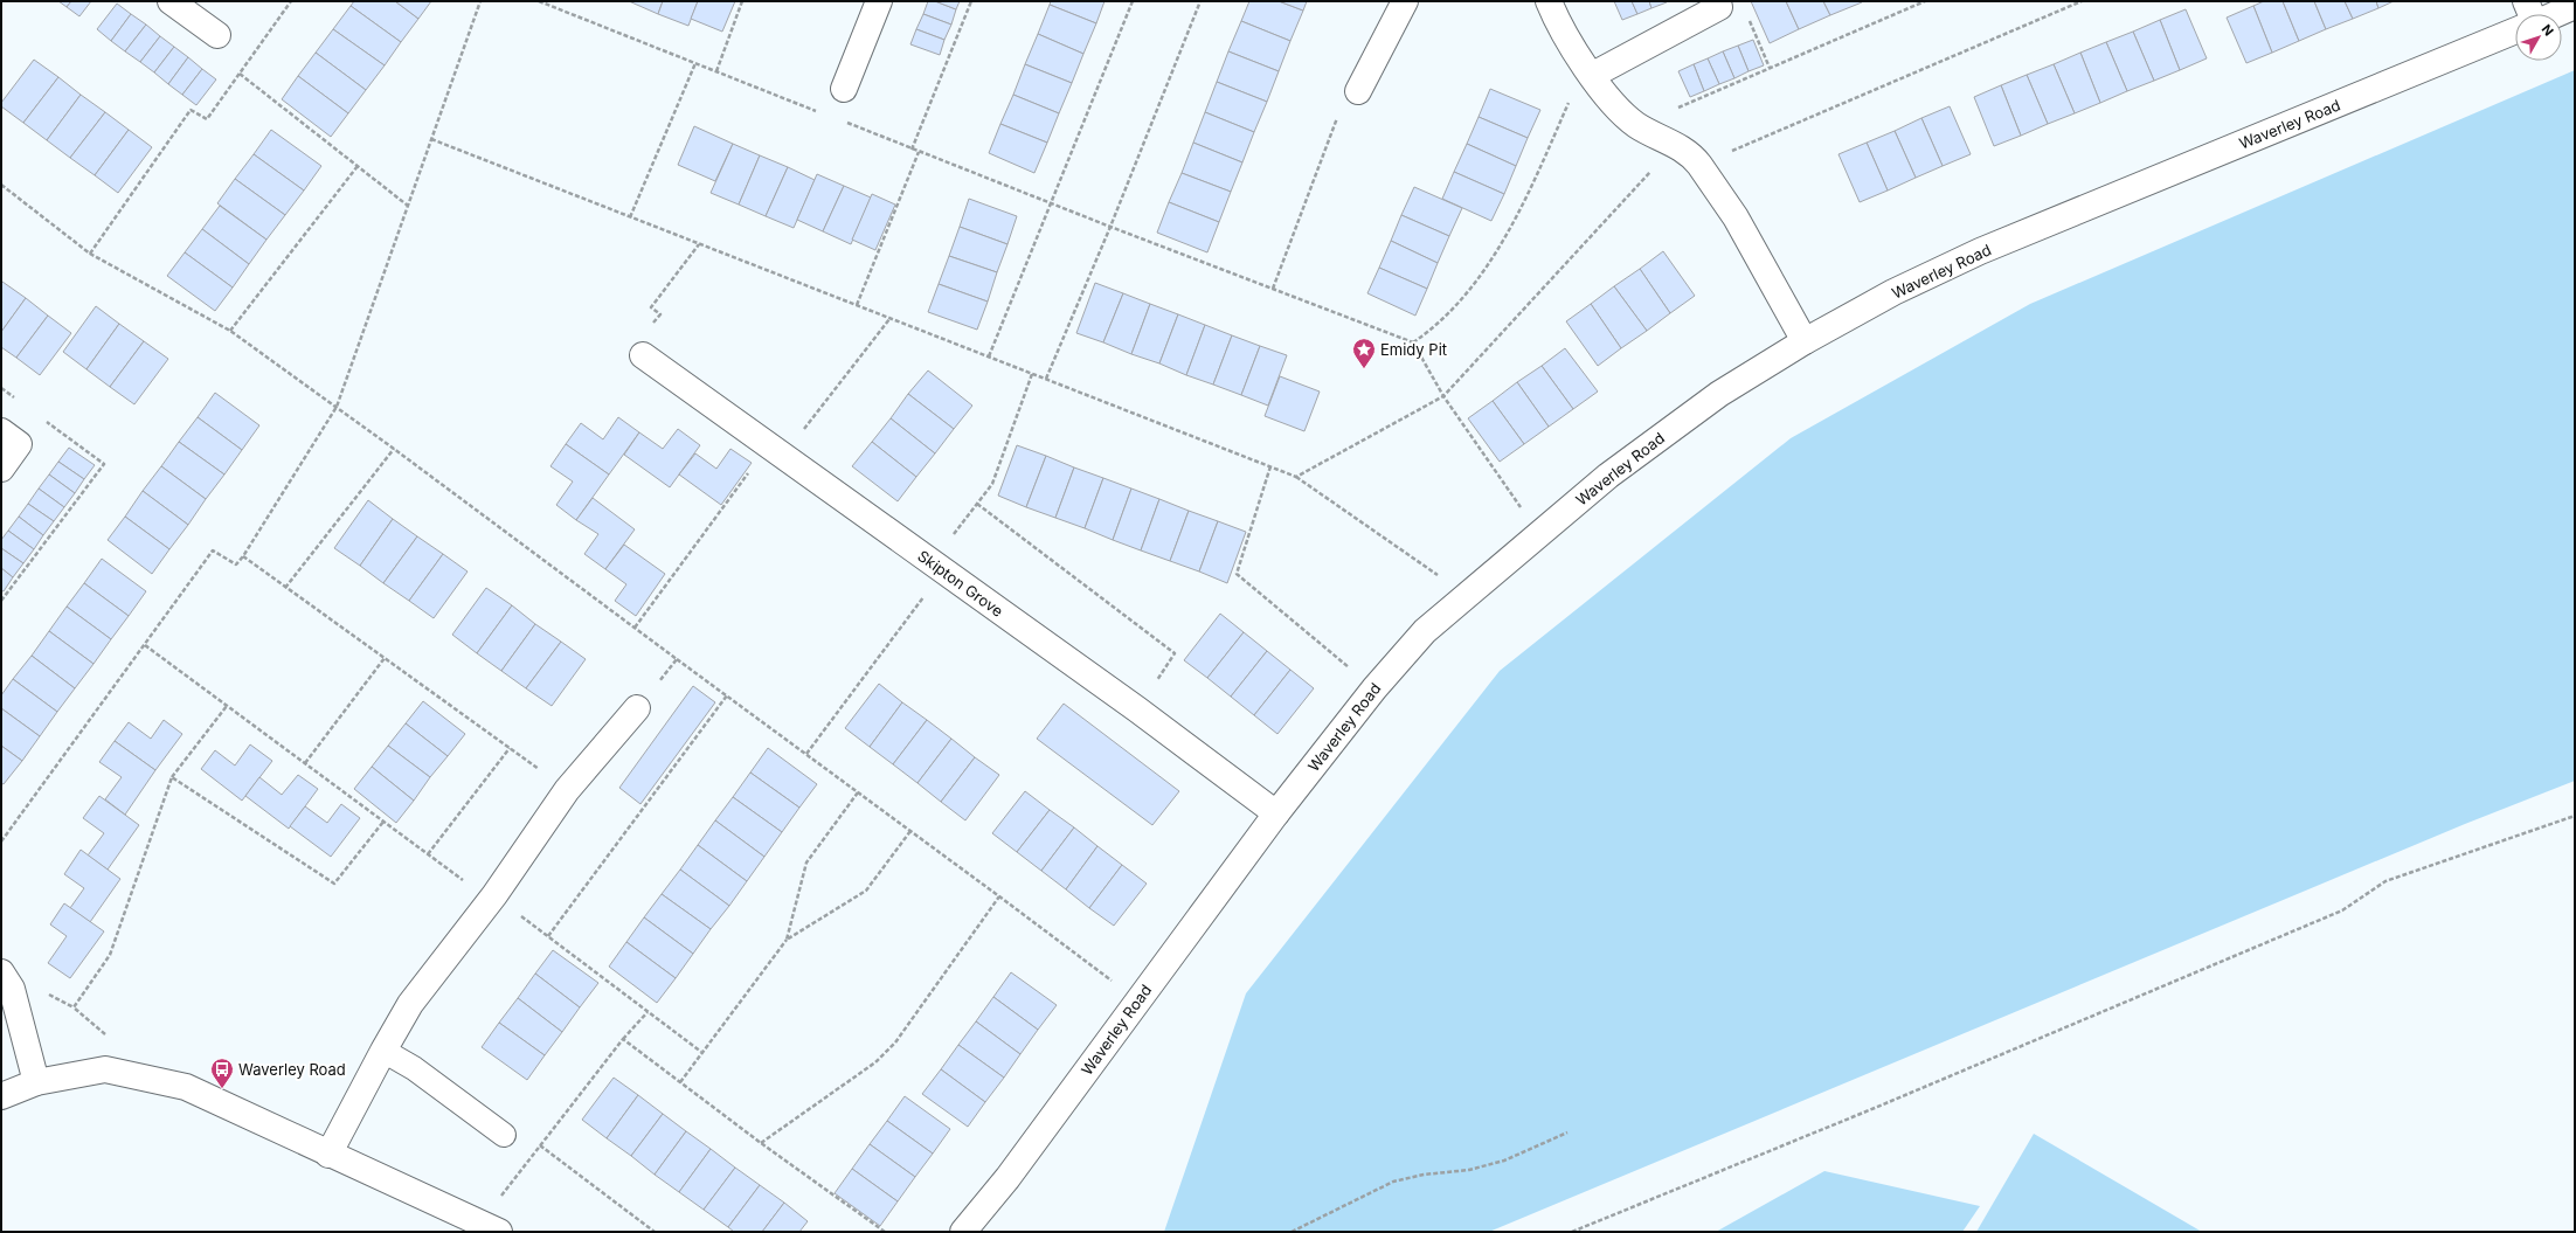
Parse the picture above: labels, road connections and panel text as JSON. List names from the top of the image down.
{
  "streets": {
    "street": ["Waverley Road", "Skipton Grove"]
  },
  "crossings": [
    ["Waverley Road", "Skipton Grove"]
  ],
  "places": {
    "place": ["Emidy Pit"],
    "bus stop": ["Waverley Road"]
  },
  "north": "top right"
}
